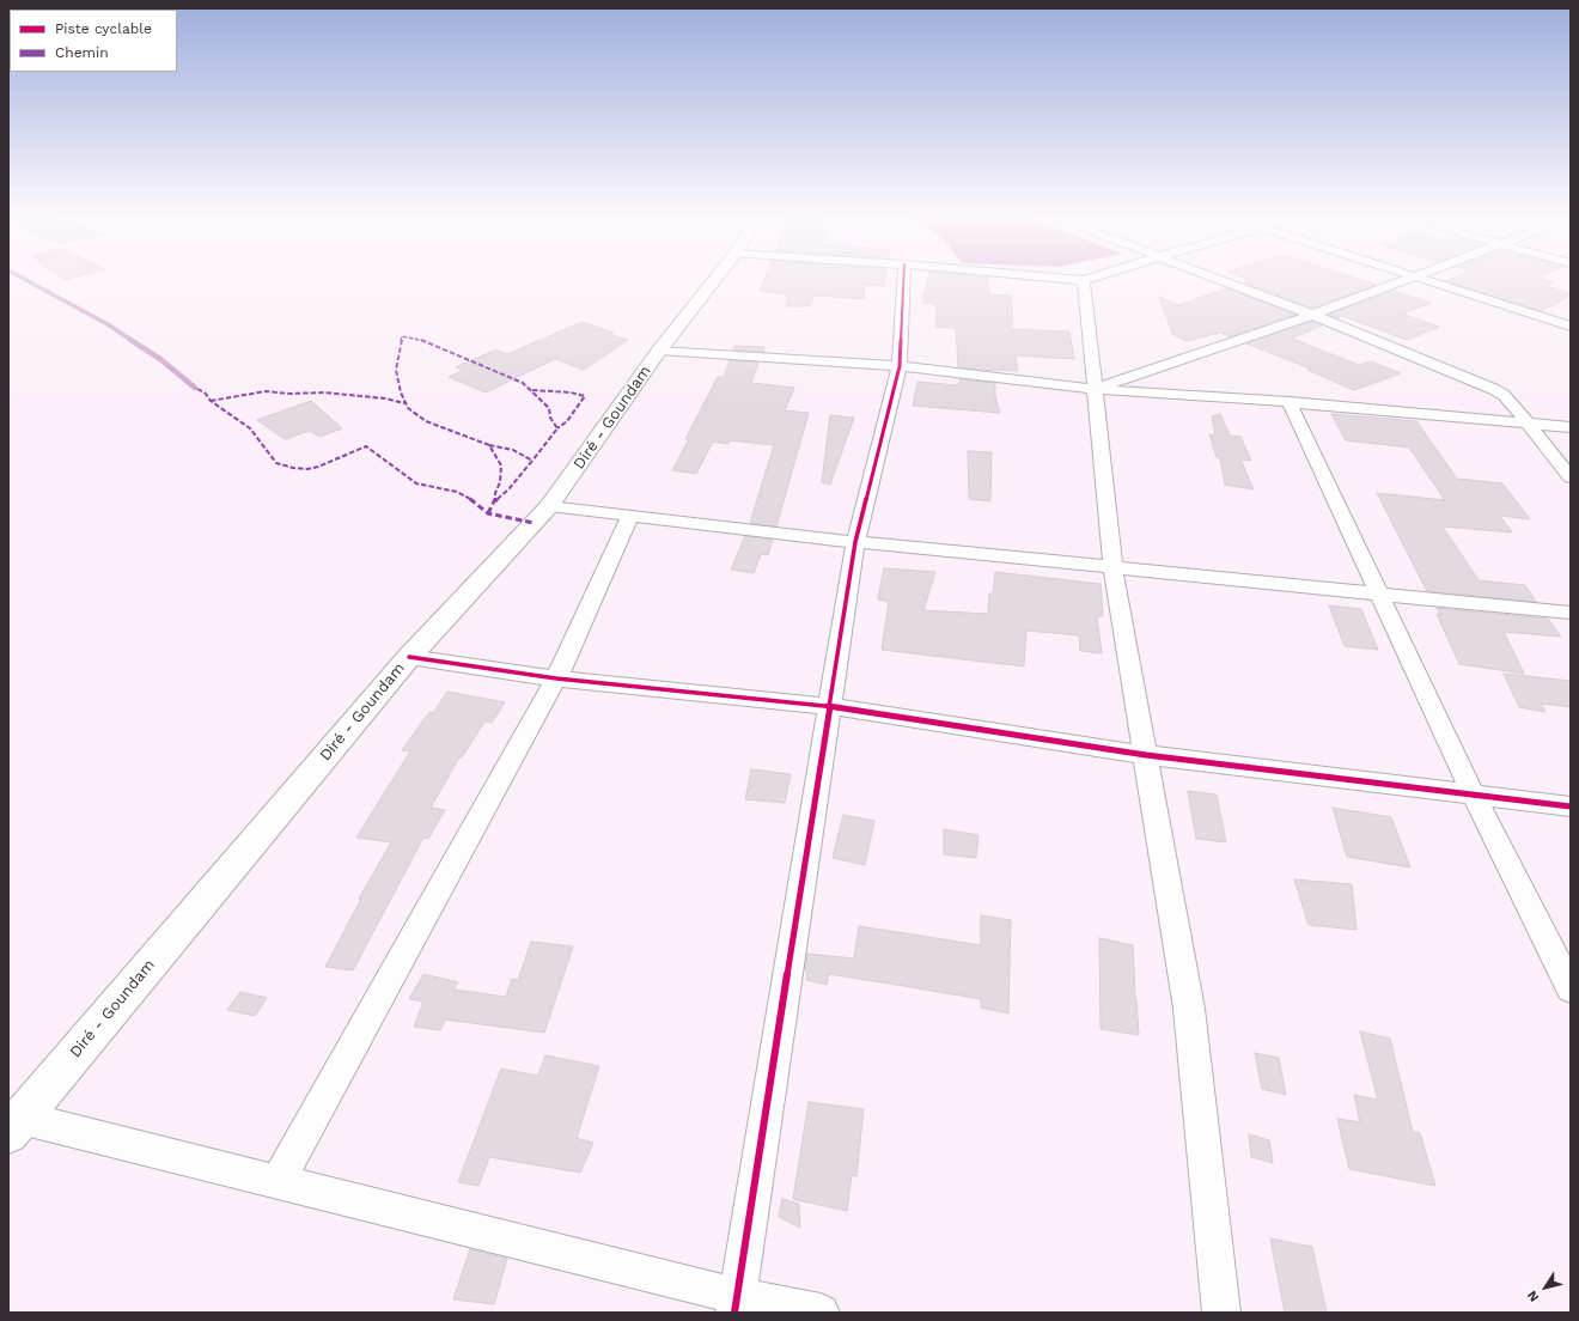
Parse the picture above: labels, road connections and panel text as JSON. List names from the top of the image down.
{
  "streets": {
    "main road": ["Diré - Goundam"]
  },
  "legend": ["Piste cyclable", "Chemin"],
  "north": "bottom left"
}
